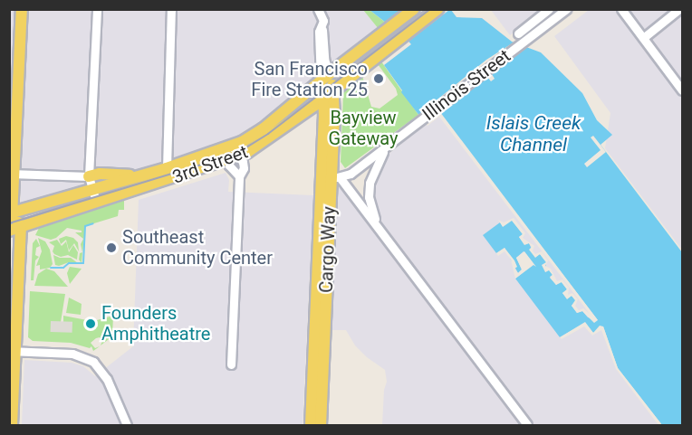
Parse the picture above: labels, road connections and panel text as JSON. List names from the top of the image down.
{
  "streets": {
    "main road": ["3rd Street", "Cargo Way"],
    "street": ["Illinois Street"]
  },
  "crossings": [
    ["Illinois Street", "Cargo Way"],
    ["3rd Street", "Cargo Way"]
  ],
  "water": ["Islais Creek Channel"],
  "parks": ["Bayview Gateway"],
  "places": ["San Francisco Fire Station 25", "Southeast Community Center", "Founders Amphitheatre"]
}
